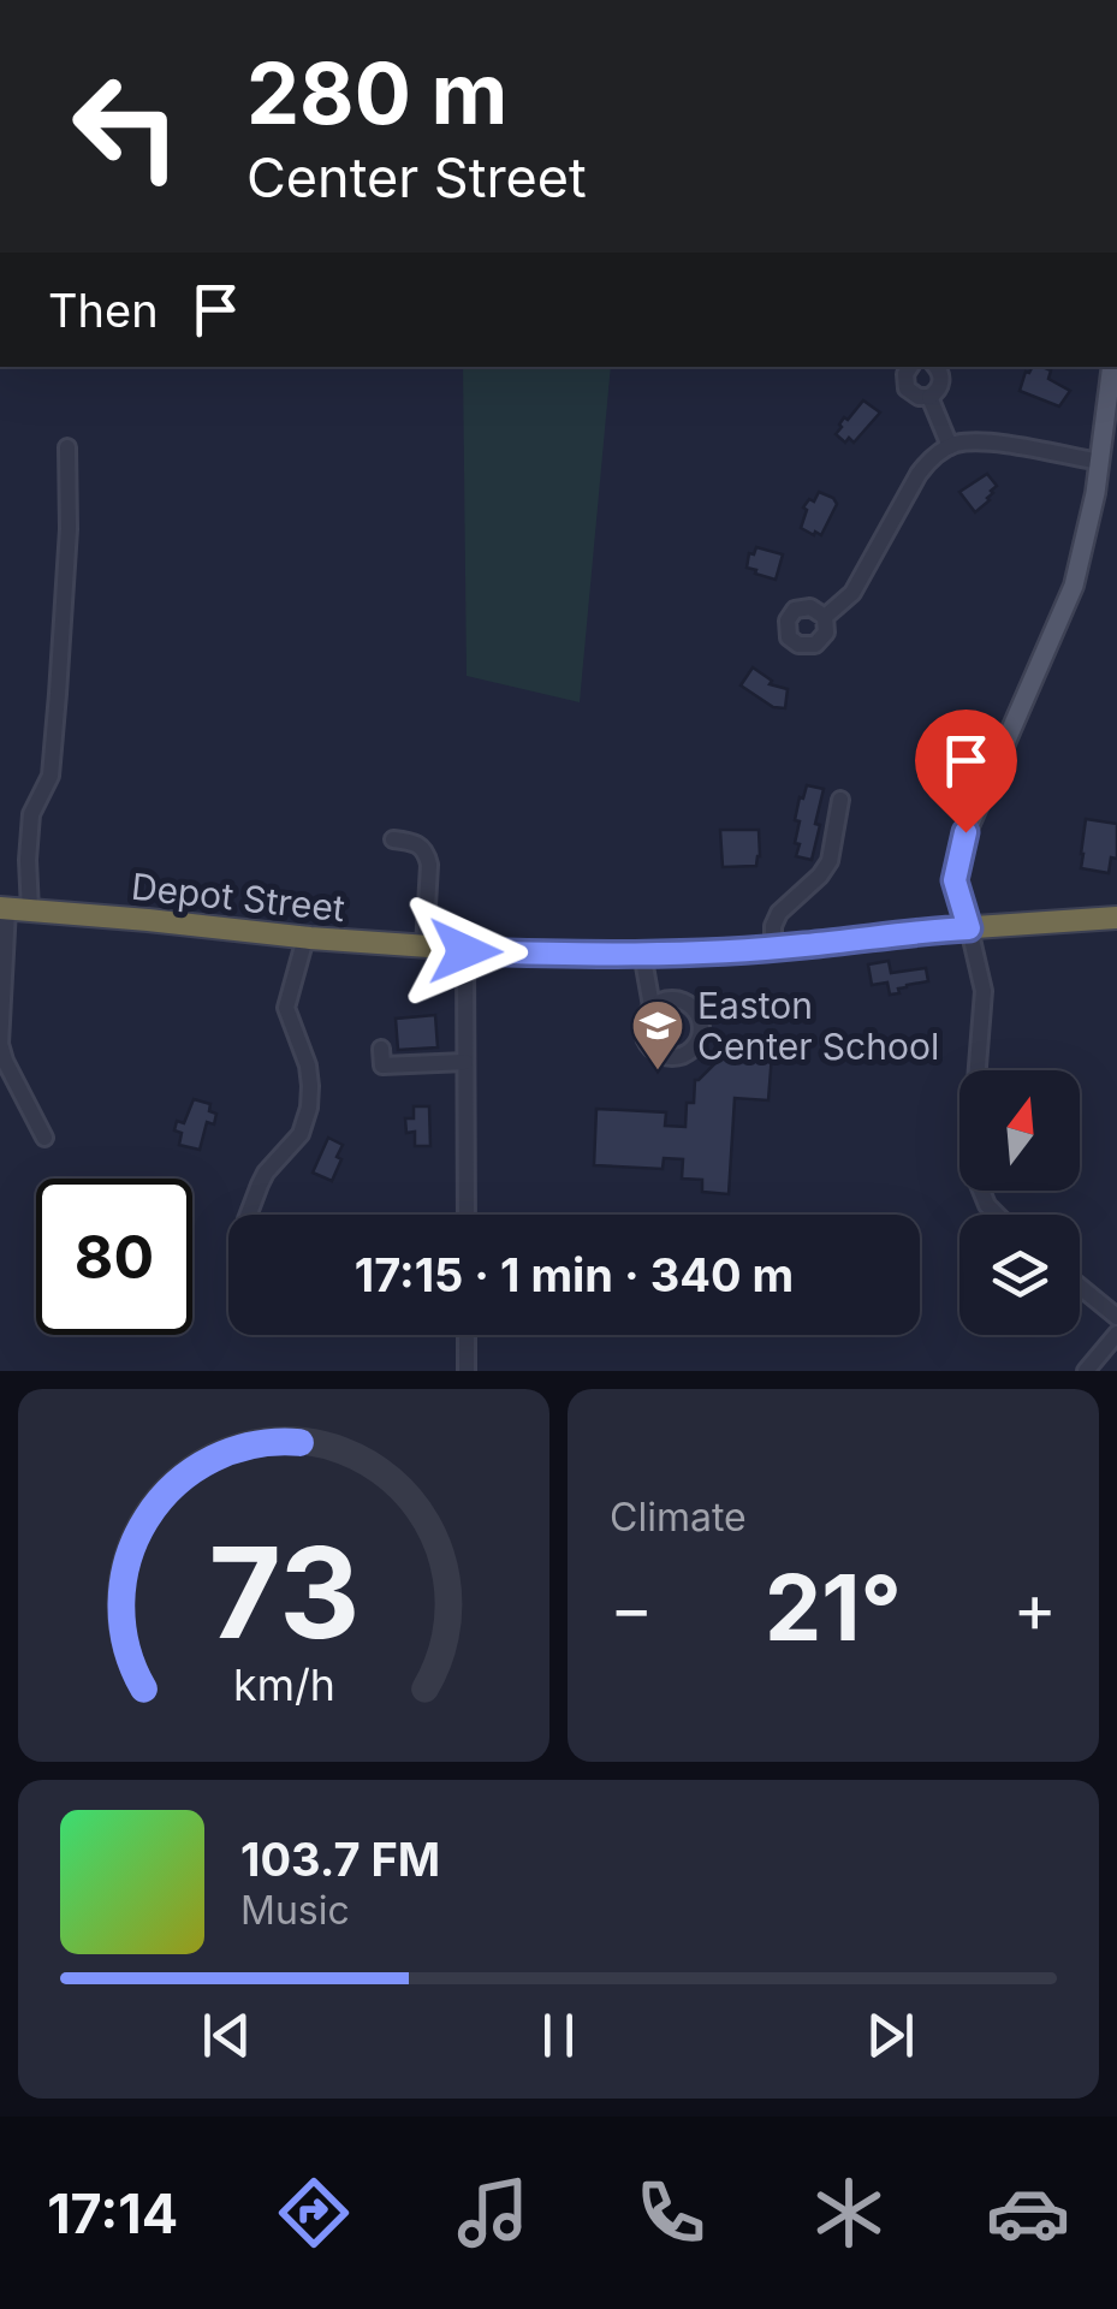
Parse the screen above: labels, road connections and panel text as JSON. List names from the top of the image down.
{
  "streets": {
    "highway": ["Depot Street"]
  },
  "places": {
    "school or university": ["Easton Center School"]
  },
  "north": "top",
  "page": {
    "turn": ["280 m", "Center Street"],
    "then": "Then",
    "limit": "80",
    "trip": "17:15 · 1 min · 340 m",
    "tile": "Climate",
    "heat": ["−", "21°", "+"],
    "song": ["103.7 FM", "Music"],
    "tabs": "17:14",
    "gauge": ["73", "km/h"]
  }
}
